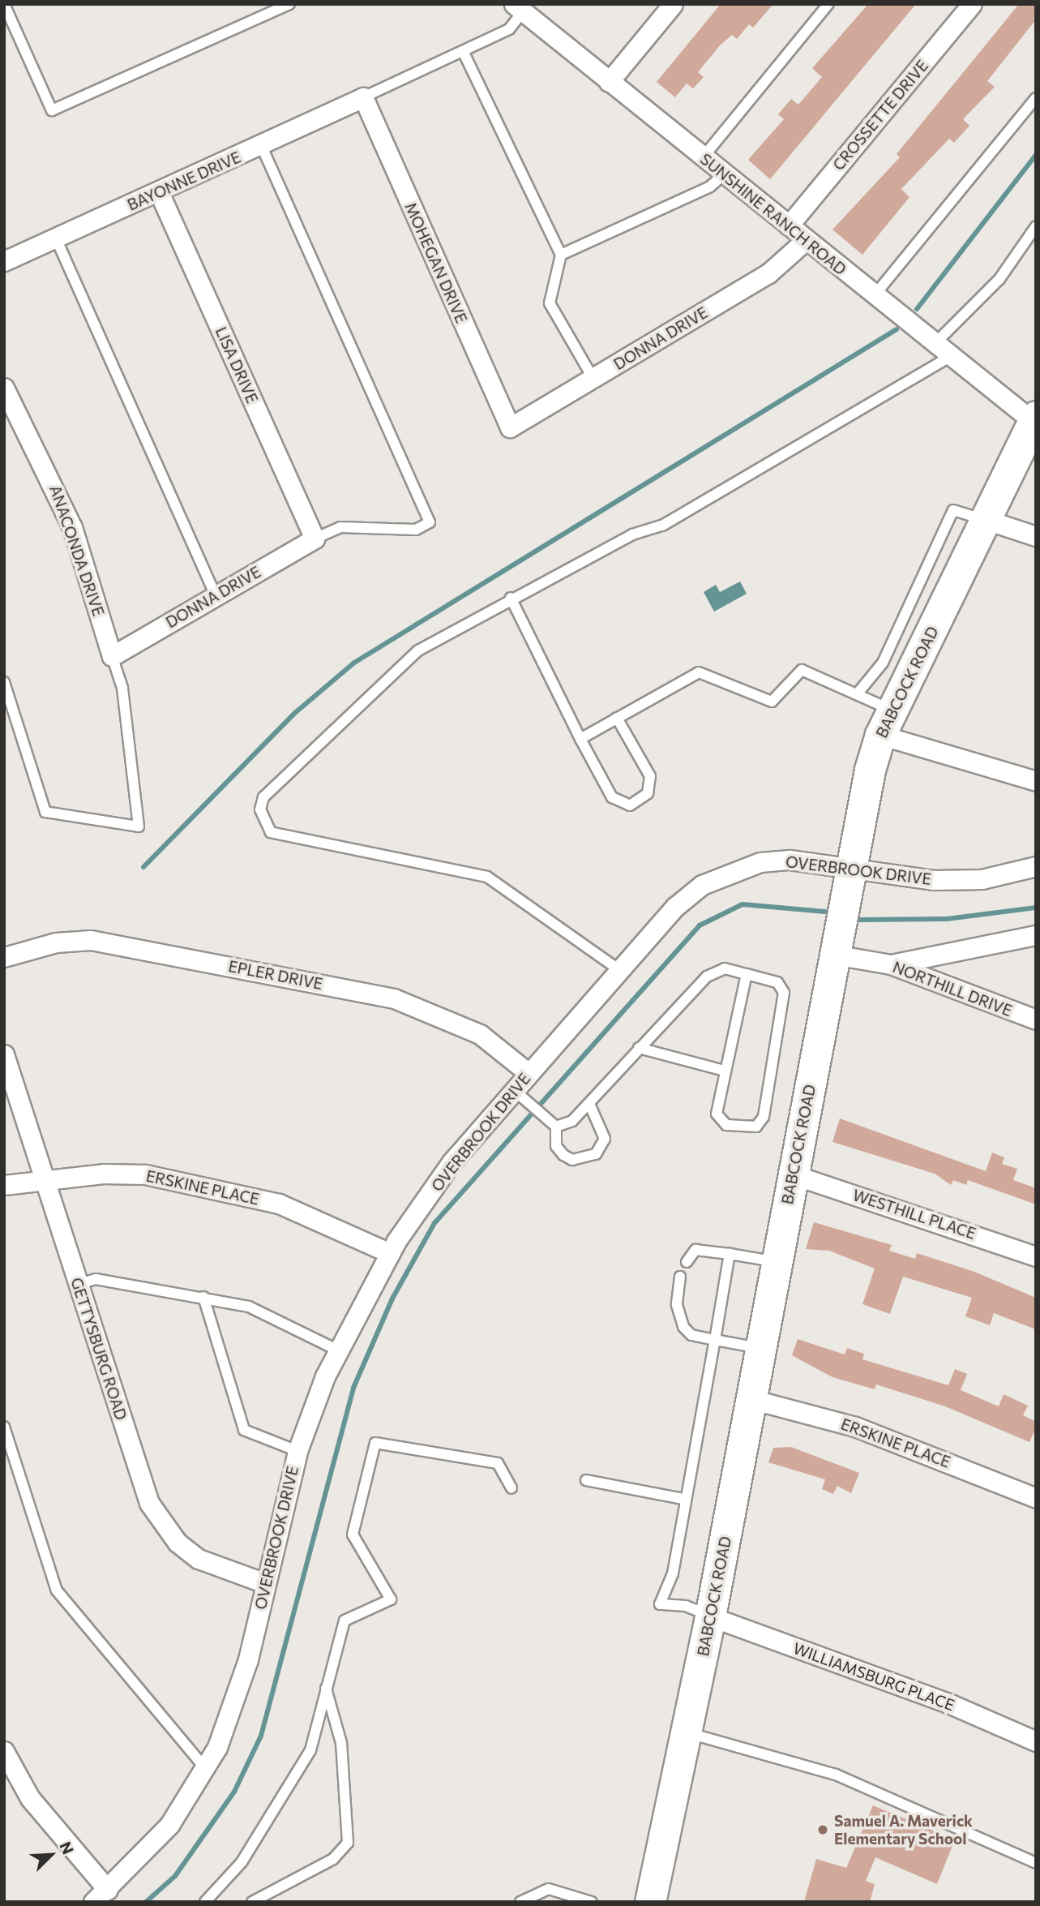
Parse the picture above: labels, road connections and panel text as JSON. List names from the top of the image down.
{
  "streets": {
    "main road": ["BABCOCK ROAD"],
    "street": [
      "CROSSETTE DRIVE",
      "BAYONNE DRIVE",
      "SUNSHINE RANCH ROAD",
      "MOHEGAN DRIVE",
      "DONNA DRIVE",
      "LISA DRIVE",
      "ANACONDA DRIVE",
      "OVERBROOK DRIVE",
      "EPLER DRIVE",
      "NORTHILL DRIVE",
      "ERSKINE PLACE",
      "WESTHILL PLACE",
      "GETTYSBURG ROAD",
      "WILLIAMSBURG PLACE"
    ]
  },
  "crossings": [
    ["CROSSETTE DRIVE", "SUNSHINE RANCH ROAD"],
    ["BAYONNE DRIVE", "MOHEGAN DRIVE"],
    ["BAYONNE DRIVE", "LISA DRIVE"],
    ["SUNSHINE RANCH ROAD", "DONNA DRIVE"],
    ["SUNSHINE RANCH ROAD", "BABCOCK ROAD"],
    ["MOHEGAN DRIVE", "DONNA DRIVE"],
    ["DONNA DRIVE", "LISA DRIVE"],
    ["DONNA DRIVE", "ANACONDA DRIVE"],
    ["BABCOCK ROAD", "OVERBROOK DRIVE"],
    ["BABCOCK ROAD", "NORTHILL DRIVE"],
    ["BABCOCK ROAD", "ERSKINE PLACE"],
    ["BABCOCK ROAD", "WESTHILL PLACE"],
    ["BABCOCK ROAD", "WILLIAMSBURG PLACE"],
    ["OVERBROOK DRIVE", "EPLER DRIVE"],
    ["OVERBROOK DRIVE", "ERSKINE PLACE"],
    ["OVERBROOK DRIVE", "GETTYSBURG ROAD"],
    ["ERSKINE PLACE", "GETTYSBURG ROAD"]
  ],
  "places": ["Samuel A. Maverick Elementary School"],
  "north": "top right"
}
